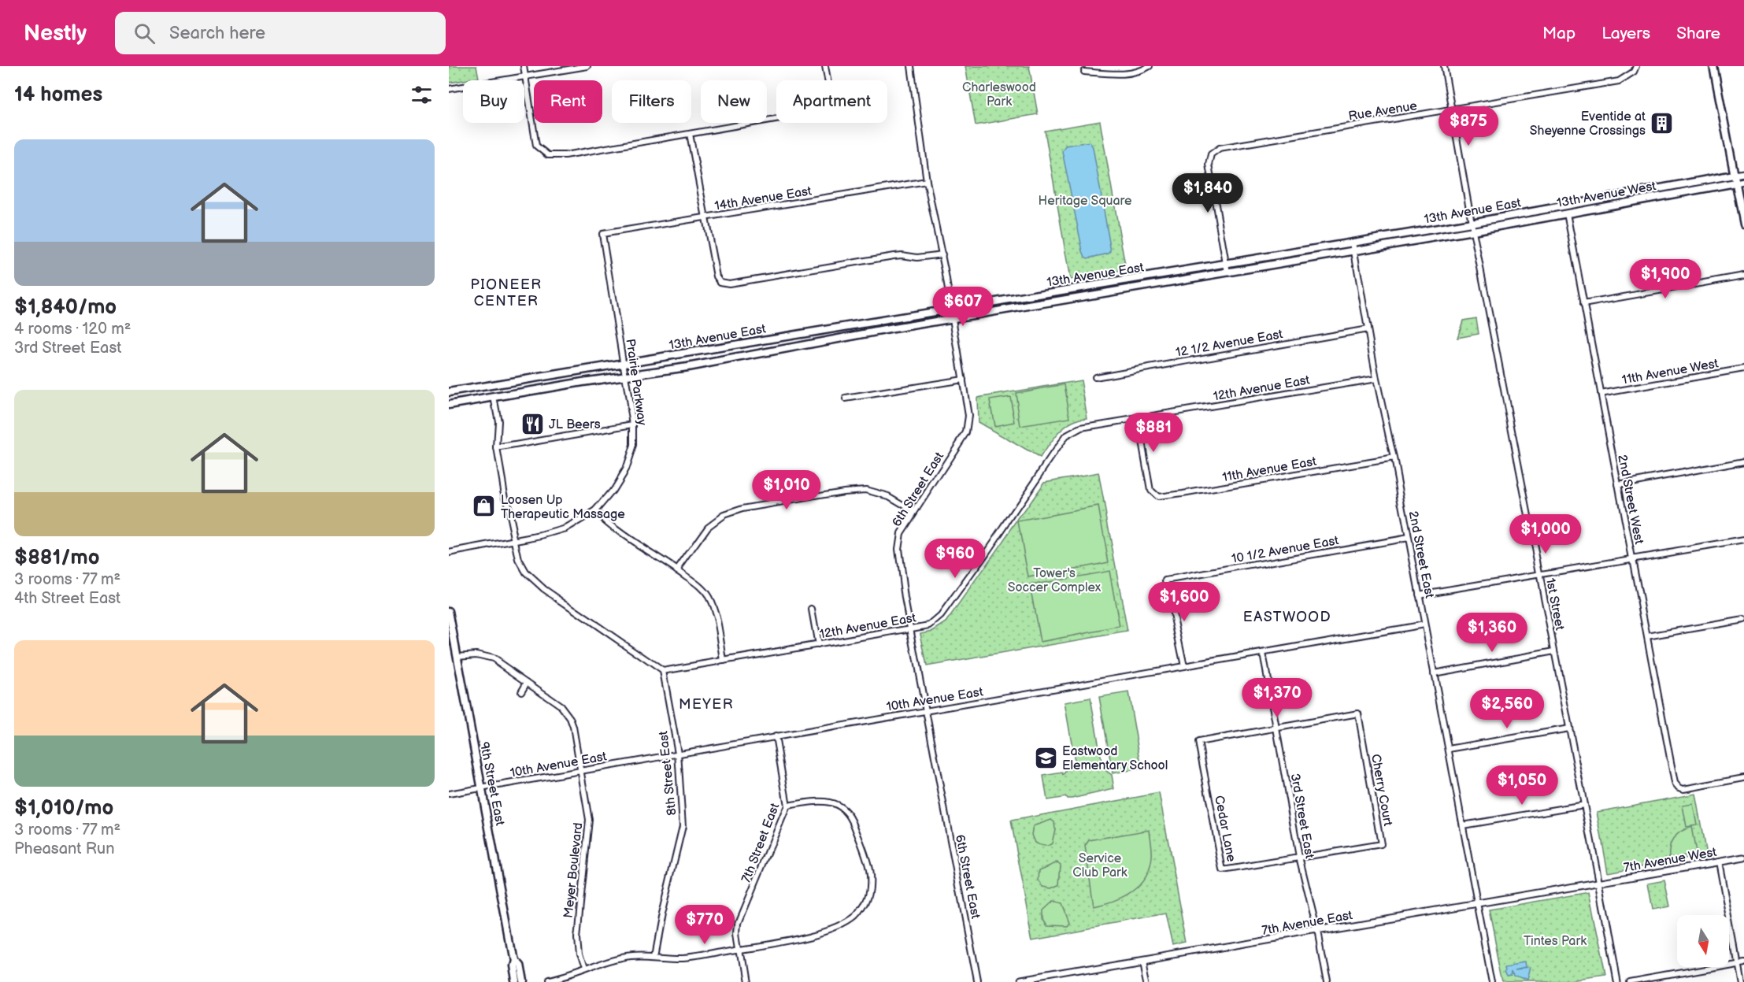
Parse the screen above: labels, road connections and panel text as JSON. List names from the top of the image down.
{
  "streets": {
    "main road": ["13th Avenue West", "13th Avenue East", "9th Street East"],
    "street": [
      "Rue Avenue",
      "14th Avenue East",
      "12 1/2 Avenue East",
      "11th Avenue West",
      "Prairie Parkway",
      "12th Avenue East",
      "11th Avenue East",
      "6th Street East",
      "2nd Street West",
      "10 1/2 Avenue East",
      "2nd Street East",
      "1st Street",
      "10th Avenue East",
      "8th Street East",
      "Cherry Court",
      "3rd Street East",
      "Cedar Lane",
      "7th Street East",
      "7th Avenue West",
      "Meyer Boulevard",
      "7th Avenue East"
    ]
  },
  "crossings": [
    ["Rue Avenue", "13th Avenue East"],
    ["Rue Avenue", "1st Street"],
    ["13th Avenue West", "13th Avenue East"],
    ["13th Avenue West", "2nd Street West"],
    ["13th Avenue West", "1st Street"],
    ["14th Avenue East", "Prairie Parkway"],
    ["14th Avenue East", "6th Street East"],
    ["13th Avenue East", "Prairie Parkway"],
    ["13th Avenue East", "6th Street East"],
    ["13th Avenue East", "2nd Street East"],
    ["13th Avenue East", "1st Street"],
    ["12 1/2 Avenue East", "2nd Street East"],
    ["11th Avenue West", "2nd Street West"],
    ["12th Avenue East", "11th Avenue East"],
    ["12th Avenue East", "6th Street East"],
    ["12th Avenue East", "2nd Street East"],
    ["12th Avenue East", "8th Street East"],
    ["11th Avenue East", "2nd Street East"],
    ["6th Street East", "10th Avenue East"],
    ["10 1/2 Avenue East", "2nd Street East"],
    ["10 1/2 Avenue East", "10th Avenue East"],
    ["2nd Street East", "10th Avenue East"],
    ["2nd Street East", "7th Avenue East"],
    ["1st Street", "7th Avenue West"],
    ["1st Street", "7th Avenue East"],
    ["10th Avenue East", "8th Street East"],
    ["10th Avenue East", "9th Street East"],
    ["10th Avenue East", "3rd Street East"],
    ["10th Avenue East", "7th Street East"],
    ["10th Avenue East", "Meyer Boulevard"],
    ["9th Street East", "Meyer Boulevard"],
    ["Cherry Court", "3rd Street East"],
    ["Cherry Court", "Cedar Lane"],
    ["3rd Street East", "Cedar Lane"],
    ["3rd Street East", "7th Avenue East"],
    ["7th Avenue West", "7th Avenue East"]
  ],
  "districts": ["PIONEER CENTER", "EASTWOOD", "MEYER"],
  "parks": [
    "Charleswood Park",
    "Heritage Square",
    "Tower's Soccer Complex",
    "Service Club Park",
    "Tintes Park"
  ],
  "places": {
    "building": ["Eventide at Sheyenne Crossings"],
    "restaurant": ["JL Beers"],
    "shop": ["Loosen Up Therapeutic Massage"],
    "school or university": ["Eastwood Elementary School"]
  },
  "north": "bottom",
  "page": {
    "header": "Nestly",
    "search": "Search here",
    "nav": ["Map", "Layers", "Share"],
    "heading": "14 homes",
    "chip": [
      "Buy",
      "Rent",
      "Filters",
      "New",
      "Apartment"
    ],
    "price": [
      "$875",
      "$1,840",
      "$1,900",
      "$607",
      "$881",
      "$1,010",
      "$1,000",
      "$960",
      "$1,600",
      "$1,360",
      "$1,370",
      "$2,560",
      "$1,050",
      "$770"
    ],
    "list": [
      {
        "name": "$1,840/mo",
        "note": "4 rooms · 120 m² · 3rd Street East"
      },
      {
        "name": "$881/mo",
        "note": "3 rooms · 77 m² · 4th Street East"
      },
      {
        "name": "$1,010/mo",
        "note": "3 rooms · 77 m² · Pheasant Run"
      }
    ]
  }
}
